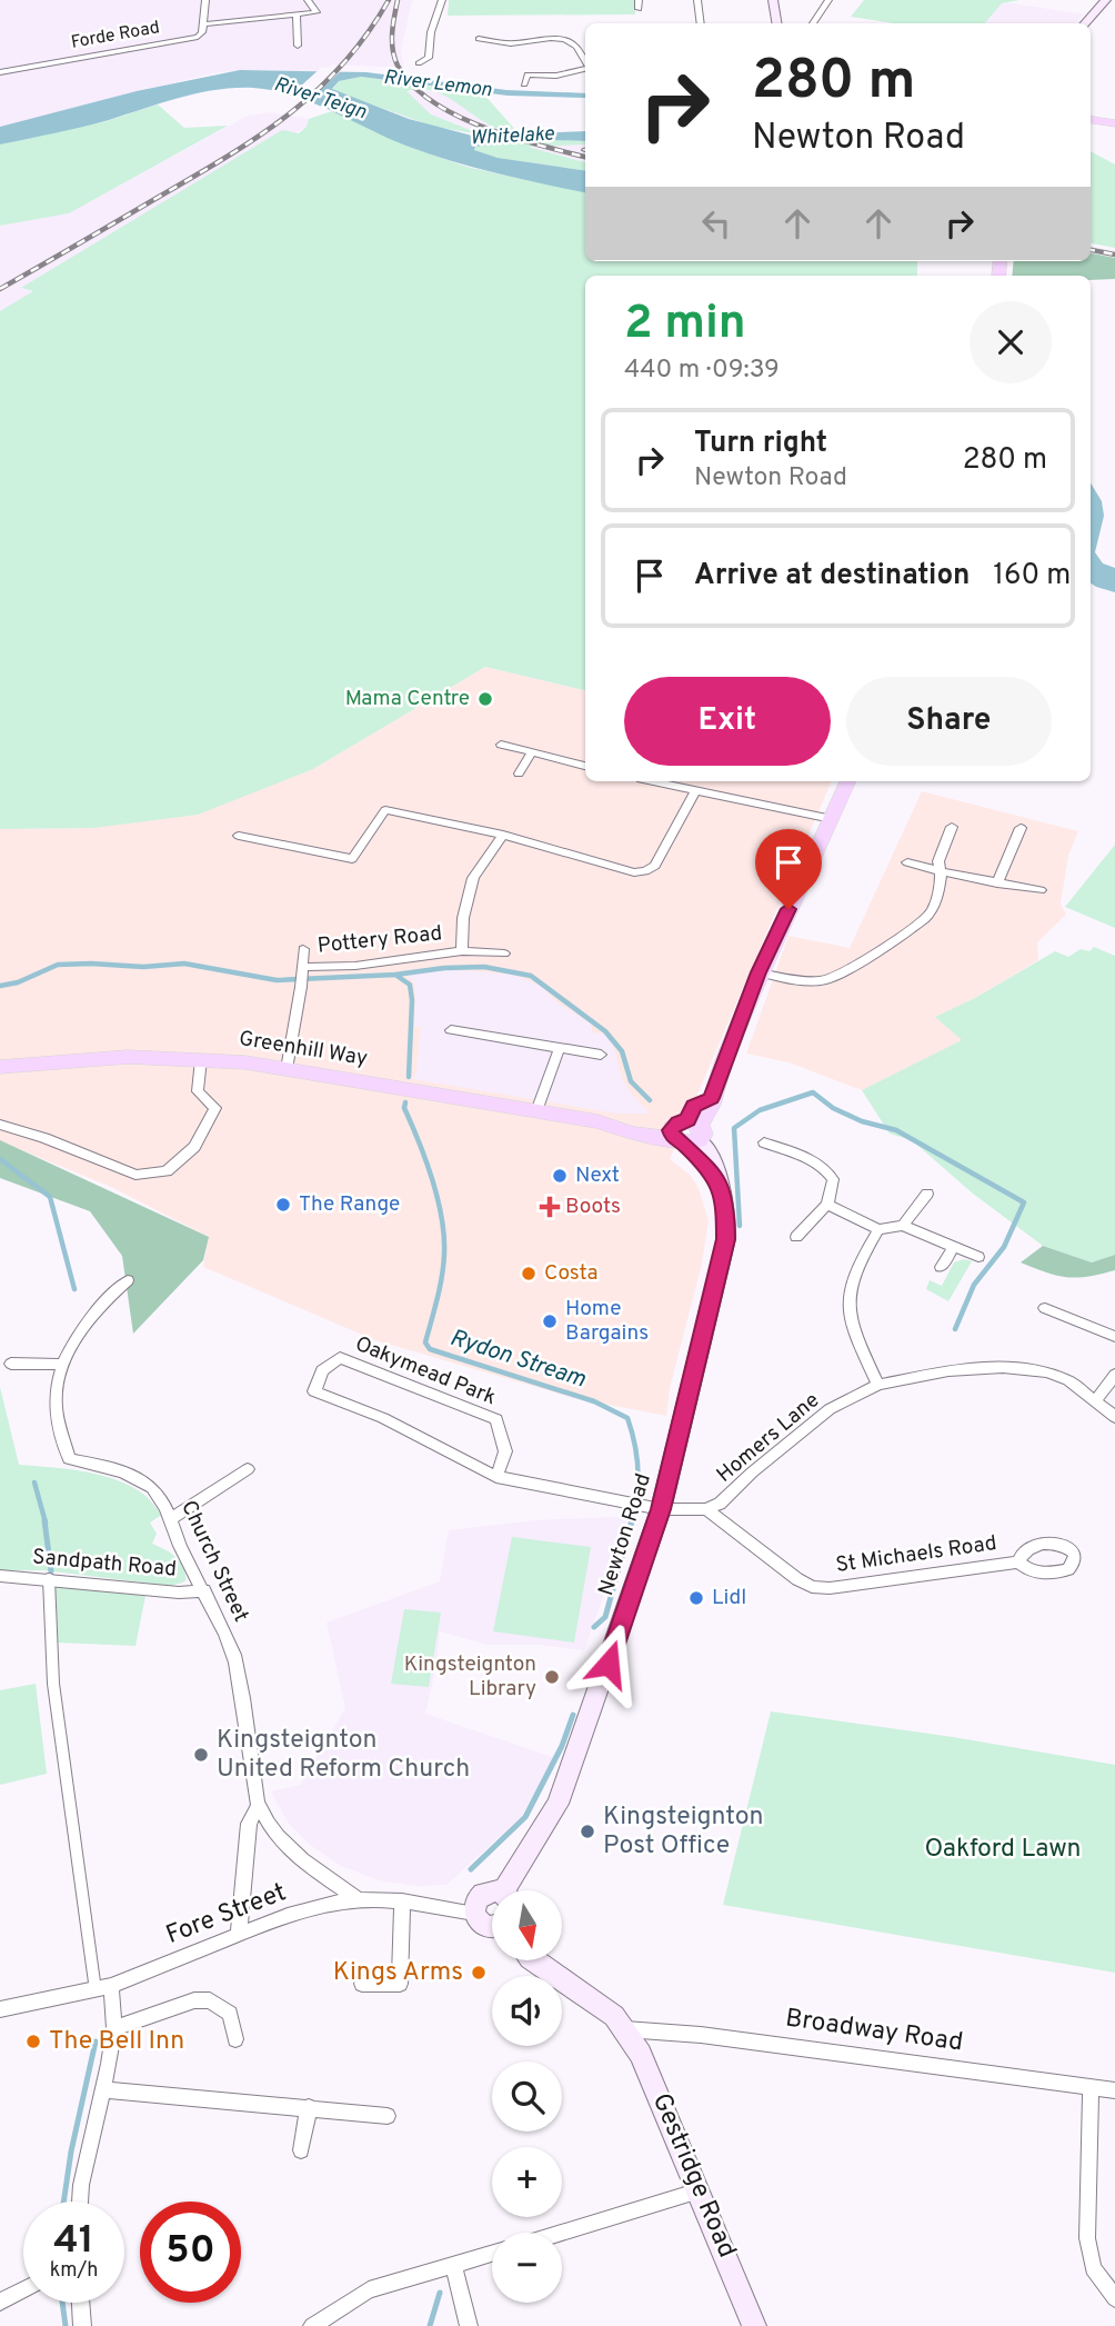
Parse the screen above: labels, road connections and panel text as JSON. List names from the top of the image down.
{
  "streets": {
    "main road": ["Greenhill Way", "Newton Road", "Gestridge Road"],
    "street": [
      "Forde Road",
      "Pottery Road",
      "Oakymead Park",
      "Homers Lane",
      "St Michaels Road",
      "Church Street",
      "Sandpath Road",
      "Fore Street",
      "Broadway Road"
    ]
  },
  "crossings": [
    ["Greenhill Way", "Newton Road"],
    ["Oakymead Park", "Homers Lane"],
    ["Oakymead Park", "Newton Road"],
    ["Homers Lane", "Newton Road"],
    ["Homers Lane", "St Michaels Road"],
    ["Church Street", "Sandpath Road"],
    ["Church Street", "Fore Street"],
    ["Broadway Road", "Gestridge Road"]
  ],
  "water": [
    "River Lemon",
    "River Teign",
    "Whitelake",
    "Rydon Stream"
  ],
  "parks": ["Oakford Lawn"],
  "places": {
    "other": [
      "Mama Centre",
      "Next",
      "The Range",
      "Costa",
      "Home Bargains",
      "Lidl",
      "Kingsteignton Library",
      "Kingsteignton United Reform Church",
      "Kingsteignton Post Office",
      "Kings Arms",
      "The Bell Inn"
    ],
    "health": ["Boots"]
  },
  "north": "bottom",
  "page": {
    "turn": ["280 m", "Newton Road"],
    "heading": ["2 min", "440 m · 09:39"],
    "list": [
      {
        "name": "Turn right",
        "note": "Newton Road",
        "value": "280 m"
      },
      {
        "name": "Arrive at destination",
        "value": "160 m"
      }
    ],
    "buttons": ["Exit", "Share"],
    "map_buttons": ["+", "−"],
    "speed": "41 km/h",
    "limit": "50"
  }
}
